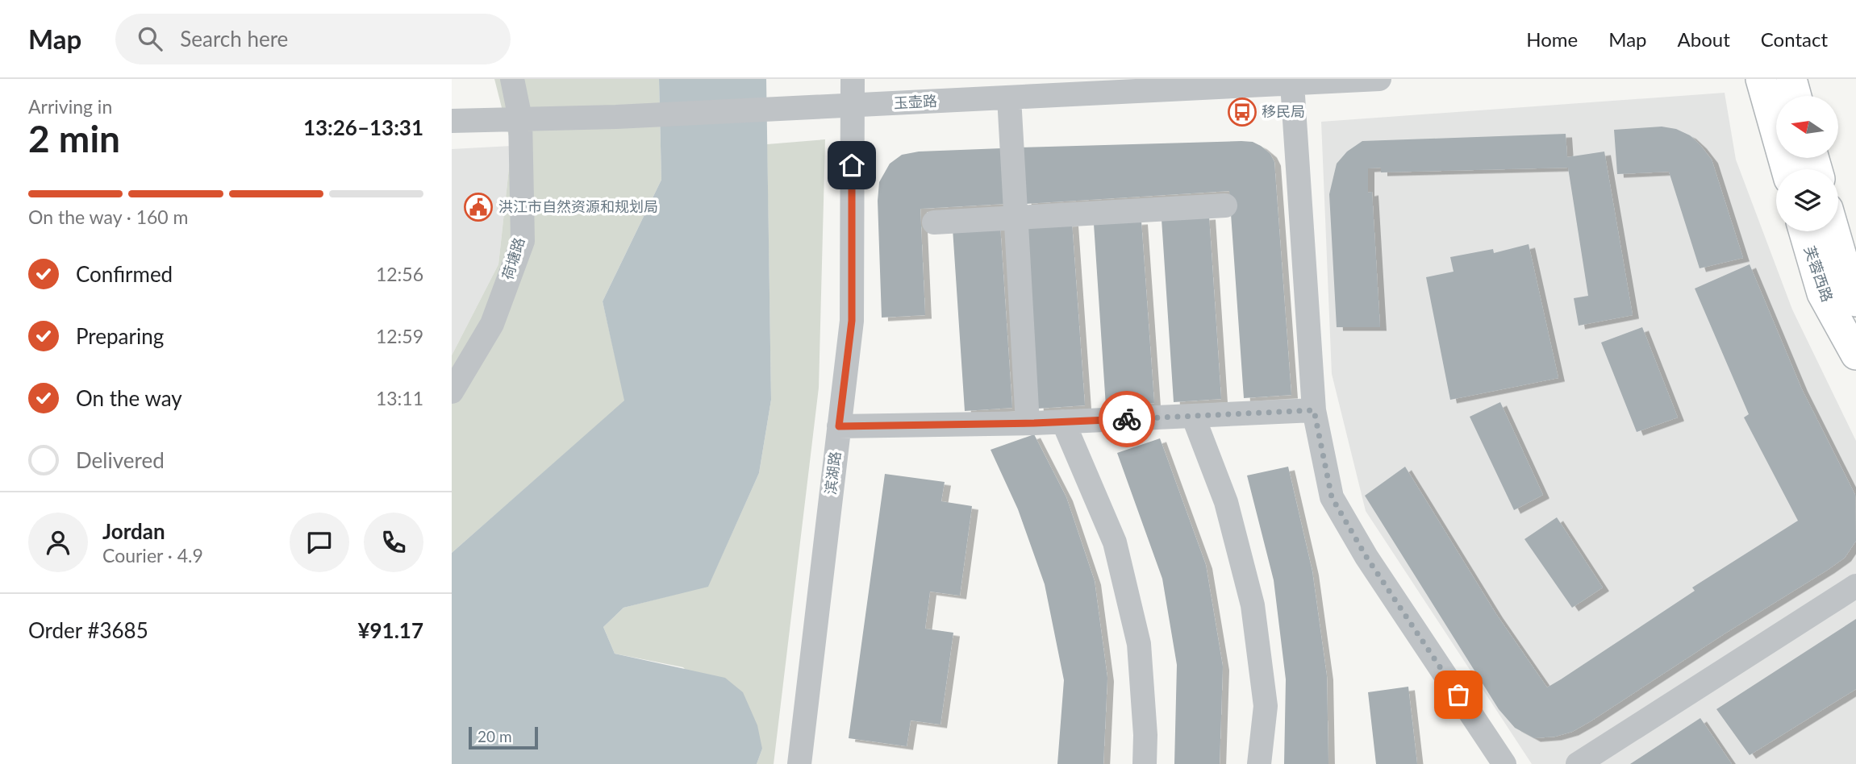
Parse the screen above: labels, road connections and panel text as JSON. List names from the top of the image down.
{
  "streets": {
    "main road": ["芙蓉西路"],
    "street": ["玉壶路", "荷塘路", "滨湖路"]
  },
  "crossings": [
    ["玉壶路", "荷塘路"],
    ["玉壶路", "滨湖路"]
  ],
  "places": {
    "bus stop": ["移民局"],
    "public building": ["洪江市自然资源和规划局"]
  },
  "scale_bar": "20 m",
  "north": "left",
  "page": {
    "header": "Map",
    "search": "Search here",
    "nav": [
      "Home",
      "Map",
      "About",
      "Contact"
    ],
    "heading": ["2 min", "Arriving in", "13:26–13:31"],
    "panel": [
      "Jordan",
      "Courier · 4.9",
      "Order #3685",
      "¥91.17"
    ],
    "bar": "On the way · 160 m",
    "list": [
      ["Confirmed", "12:56"],
      ["Preparing", "12:59"],
      ["On the way", "13:11"],
      "Delivered"
    ],
    "scale": "20 m"
  }
}
